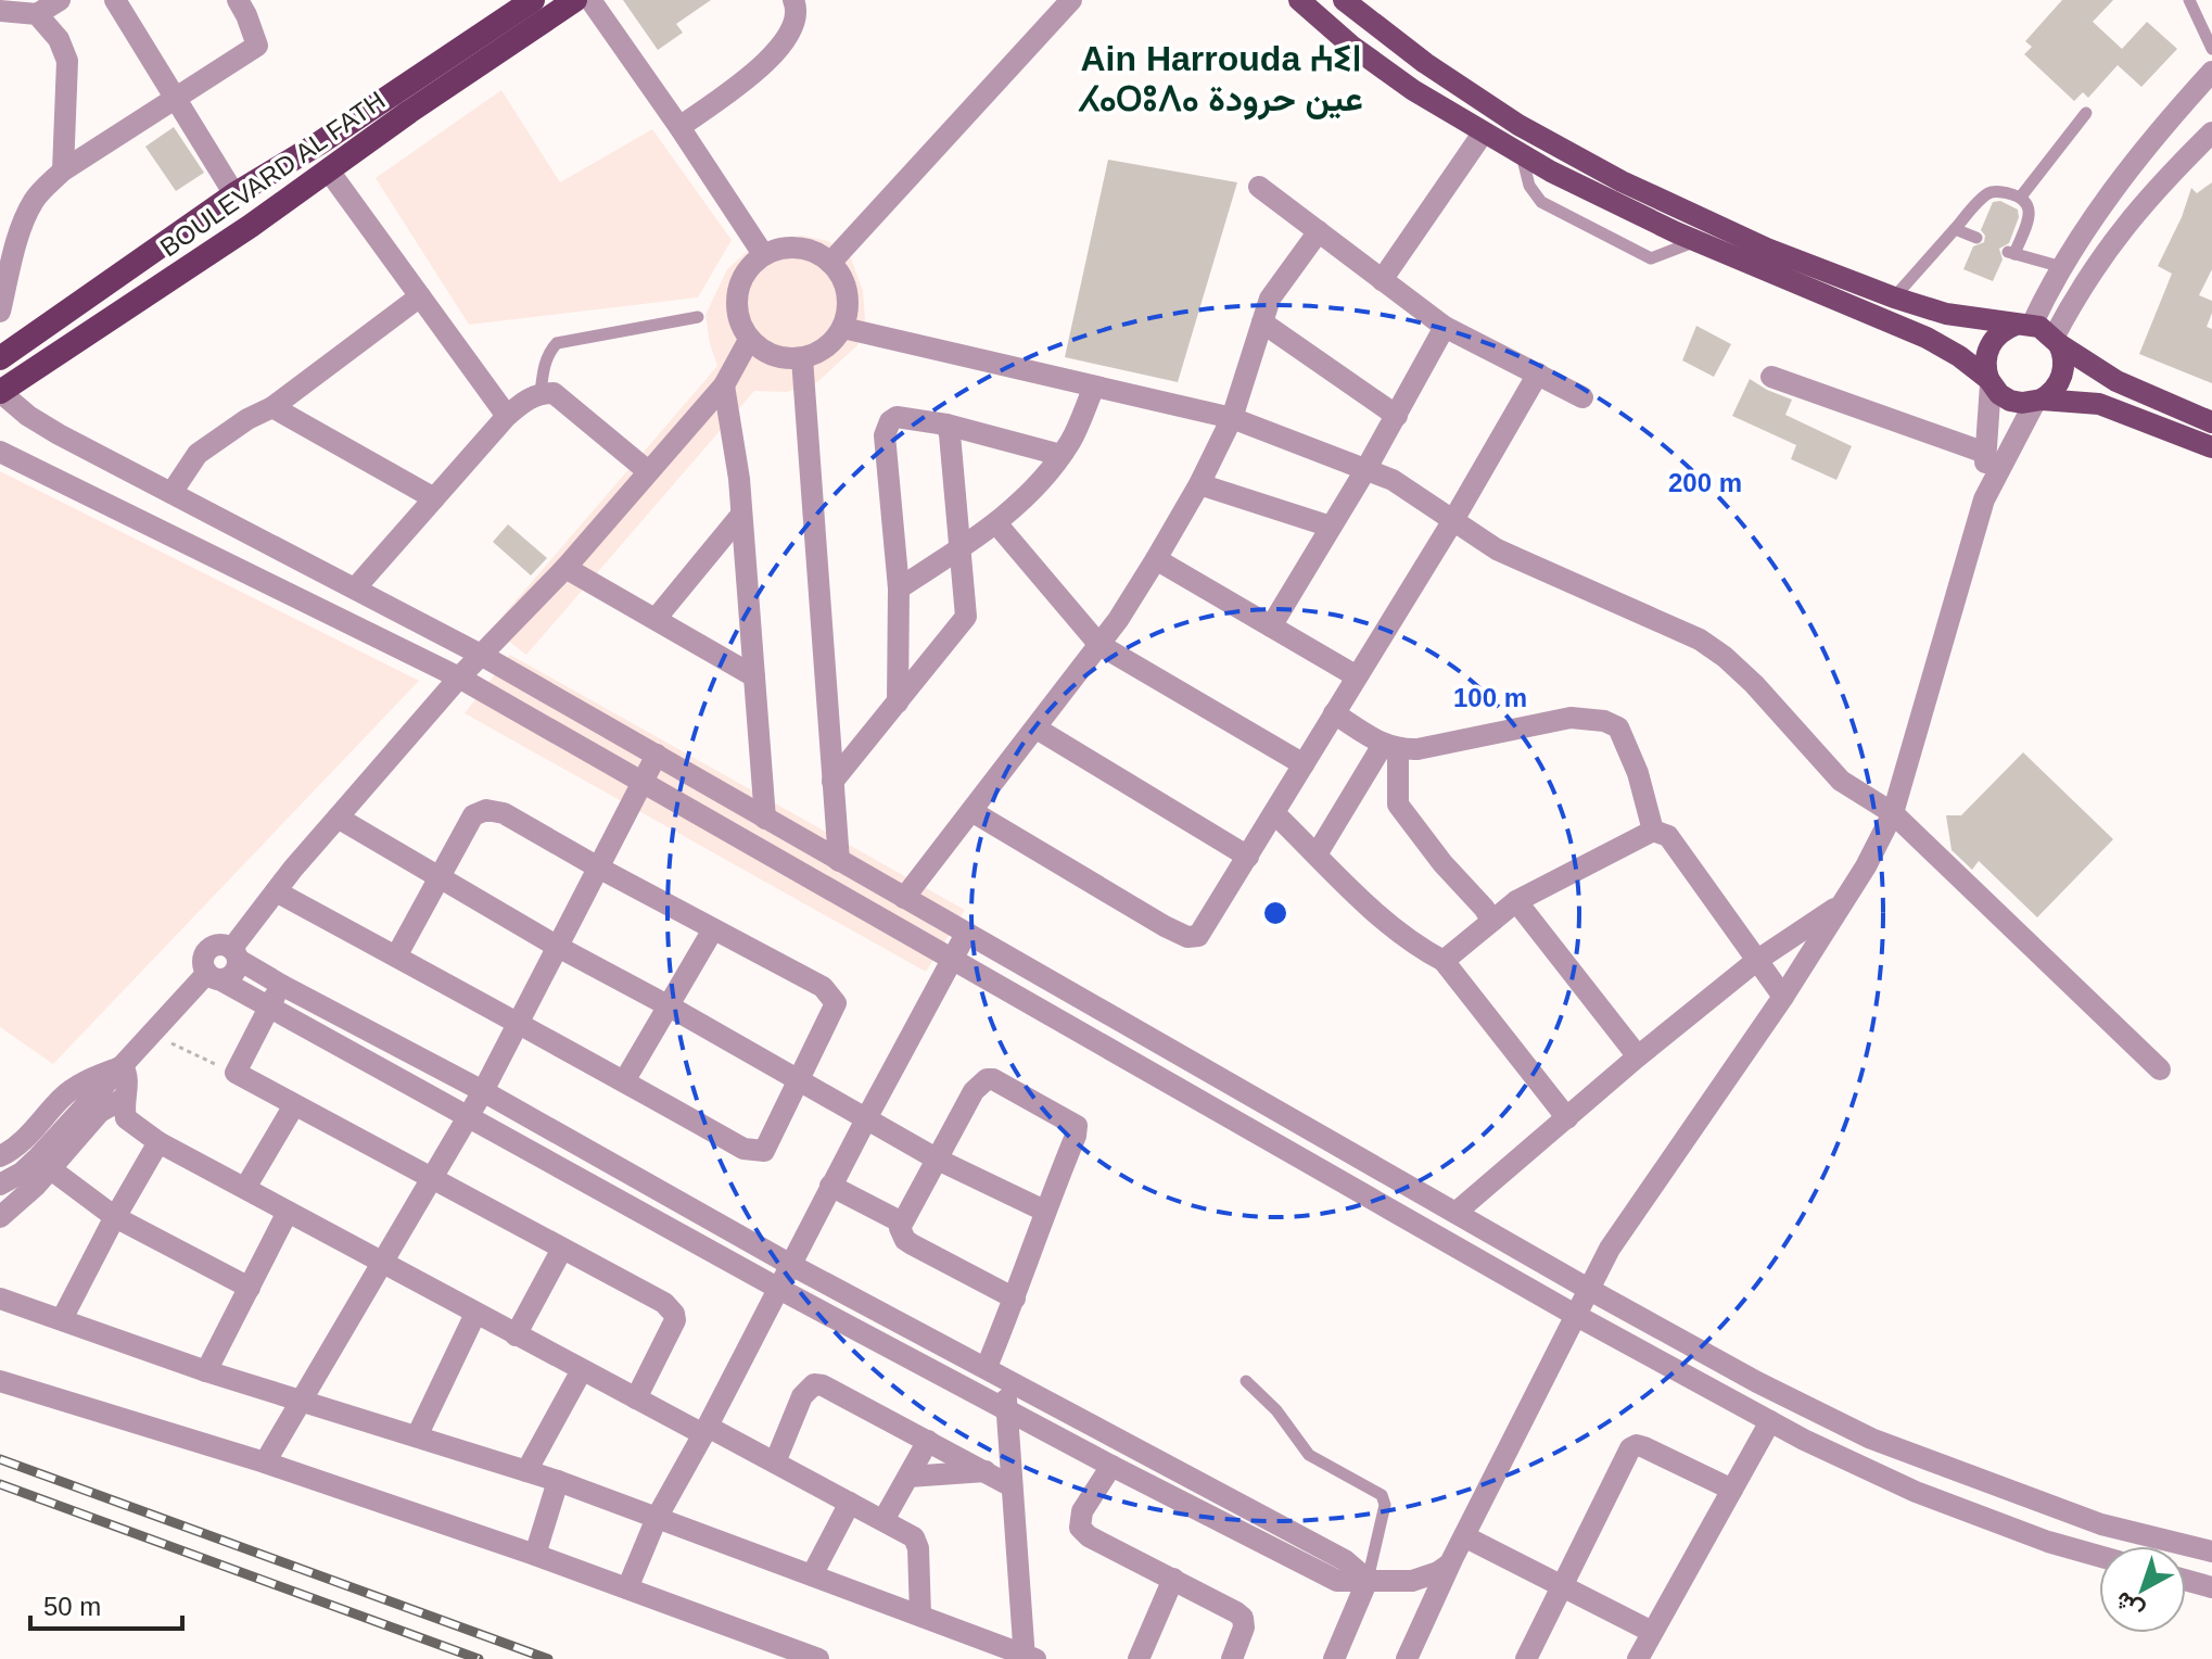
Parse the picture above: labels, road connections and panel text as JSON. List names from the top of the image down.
{
  "streets": {
    "highway": ["BOULEVARD AL FATH"]
  },
  "districts": ["Ain Harrouda ⵄⵉⵏ ⵃⴰⵔⵓⴷⴰ عين حرودة"],
  "scale_bar": "50 m",
  "north": "bottom left",
  "rings": ["200 m", "100 m"]
}
